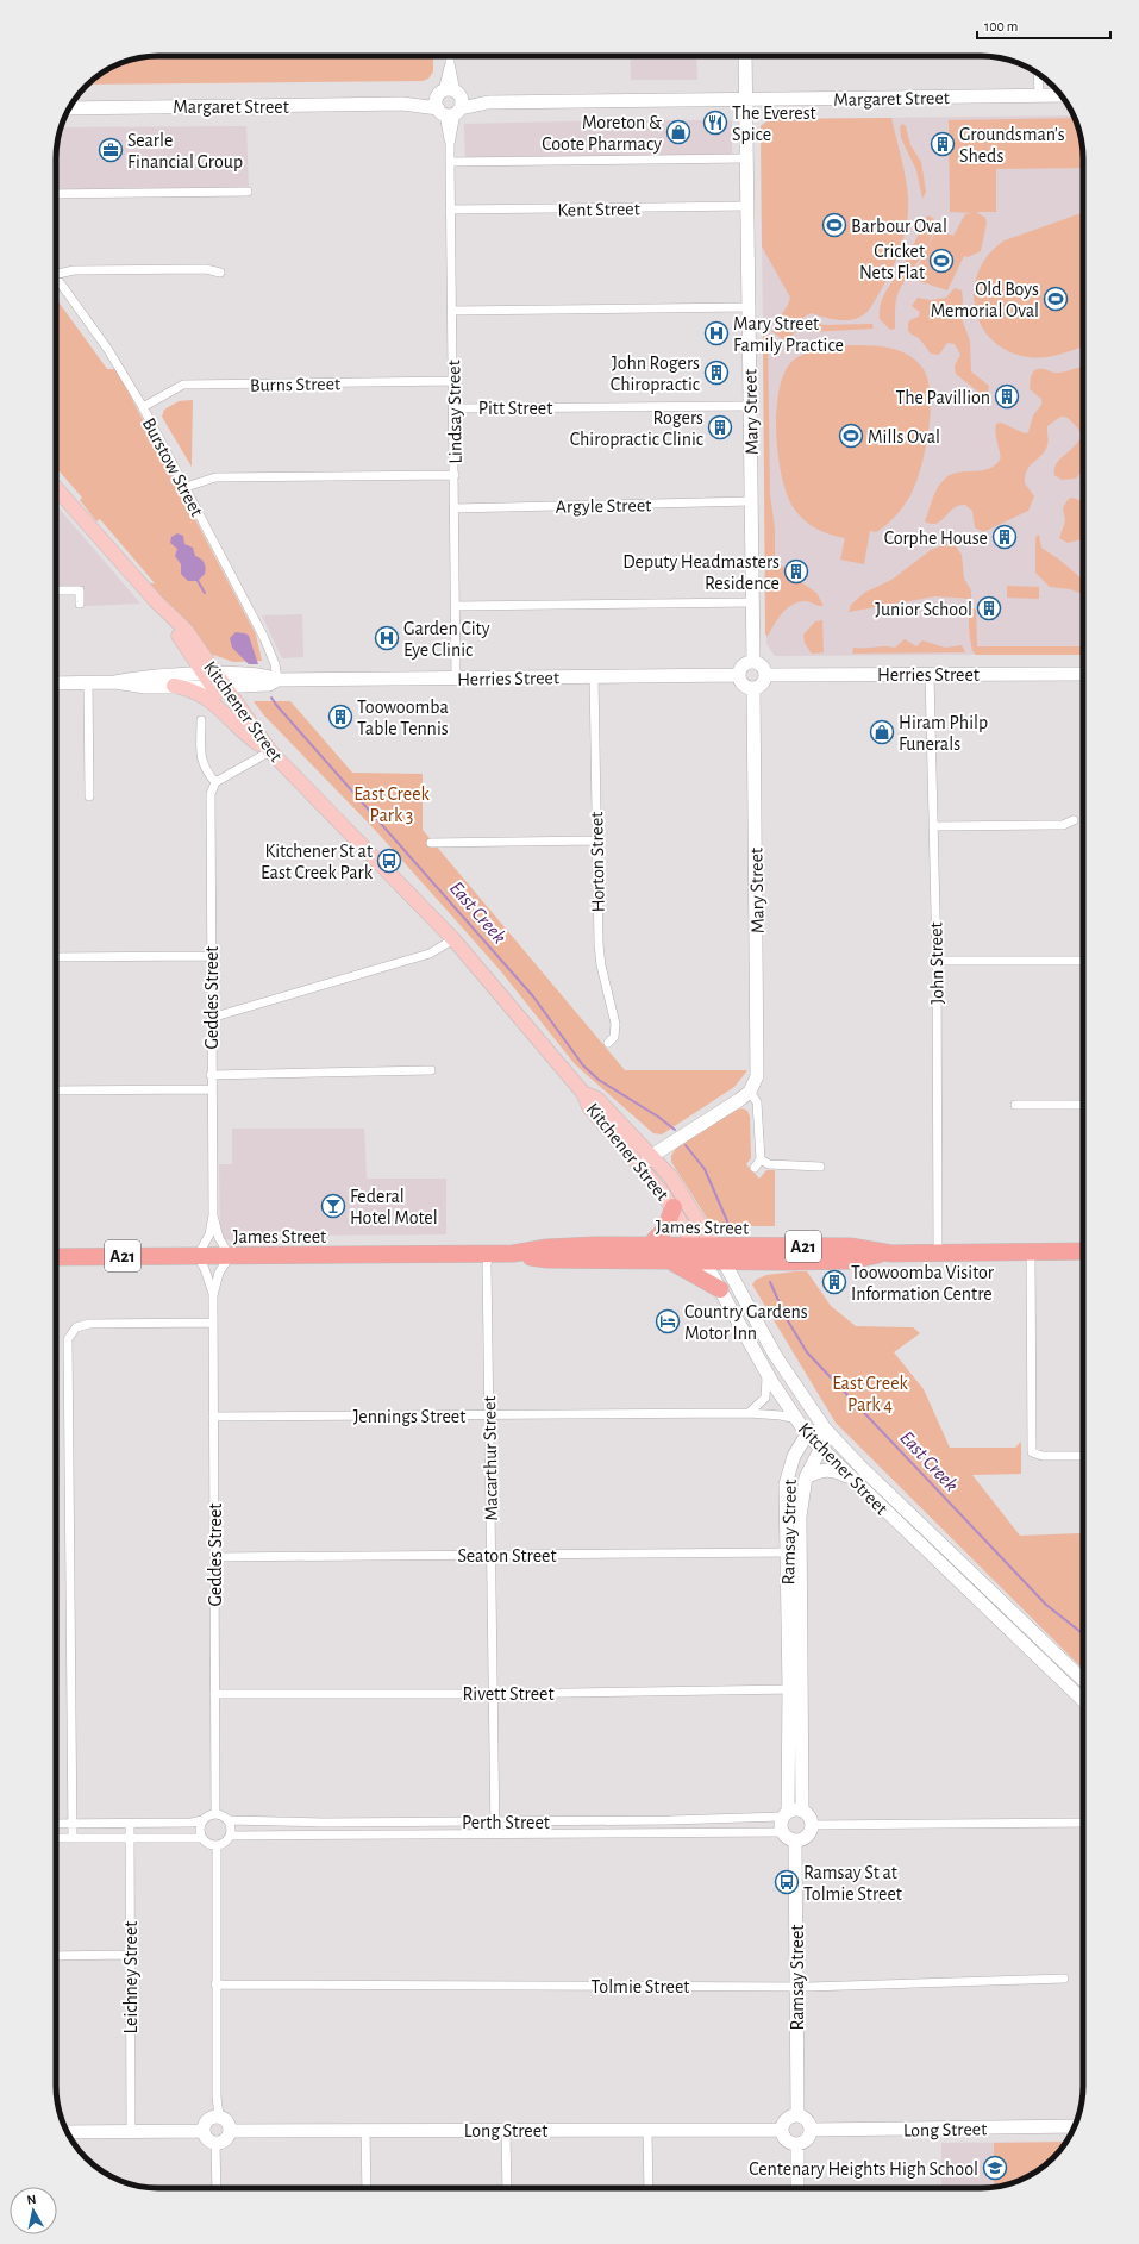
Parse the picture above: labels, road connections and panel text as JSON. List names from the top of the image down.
{
  "streets": {
    "highway": ["James Street", "A21"],
    "main road": [
      "Margaret Street",
      "Mary Street",
      "Herries Street",
      "Kitchener Street",
      "Ramsay Street",
      "Long Street"
    ],
    "street": [
      "Kent Street",
      "Burns Street",
      "Pitt Street",
      "Lindsay Street",
      "Burstow Street",
      "Argyle Street",
      "Horton Street",
      "John Street",
      "Geddes Street",
      "Jennings Street",
      "Macarthur Street",
      "Seaton Street",
      "Rivett Street",
      "Perth Street",
      "Leichney Street",
      "Tolmie Street"
    ]
  },
  "crossings": [
    ["Margaret Street", "Lindsay Street"],
    ["Margaret Street", "Mary Street"],
    ["Kent Street", "Lindsay Street"],
    ["Kent Street", "Mary Street"],
    ["Burns Street", "Lindsay Street"],
    ["Burns Street", "Burstow Street"],
    ["Pitt Street", "Lindsay Street"],
    ["Pitt Street", "Mary Street"],
    ["Lindsay Street", "Argyle Street"],
    ["Lindsay Street", "Herries Street"],
    ["Mary Street", "Argyle Street"],
    ["Mary Street", "Herries Street"],
    ["Burstow Street", "Herries Street"],
    ["Herries Street", "Kitchener Street"],
    ["Herries Street", "Horton Street"],
    ["Herries Street", "John Street"],
    ["Kitchener Street", "James Street"],
    ["Kitchener Street", "Jennings Street"],
    ["Kitchener Street", "Ramsay Street"],
    ["John Street", "James Street"],
    ["Geddes Street", "James Street"],
    ["Geddes Street", "Jennings Street"],
    ["Geddes Street", "Seaton Street"],
    ["Geddes Street", "Rivett Street"],
    ["Geddes Street", "Perth Street"],
    ["James Street", "Macarthur Street"],
    ["Jennings Street", "Macarthur Street"],
    ["Macarthur Street", "Seaton Street"],
    ["Macarthur Street", "Rivett Street"],
    ["Macarthur Street", "Perth Street"],
    ["Ramsay Street", "Seaton Street"],
    ["Ramsay Street", "Rivett Street"],
    ["Ramsay Street", "Perth Street"],
    ["Ramsay Street", "Tolmie Street"],
    ["Ramsay Street", "Long Street"]
  ],
  "water": ["East Creek"],
  "parks": ["East Creek Park 3", "East Creek Park 4"],
  "places": {
    "restaurant": ["The Everest Spice"],
    "shop": ["Moreton & Coote Pharmacy", "Hiram Philp Funerals"],
    "building": [
      "Groundsman's Sheds",
      "John Rogers Chiropractic",
      "The Pavillion",
      "Rogers Chiropractic Clinic",
      "Corphe House",
      "Deputy Headmasters Residence",
      "Junior School",
      "Toowoomba Table Tennis",
      "Toowoomba Visitor Information Centre"
    ],
    "office": ["Searle Financial Group"],
    "sports": [
      "Barbour Oval",
      "Cricket Nets Flat",
      "Old Boys Memorial Oval",
      "Mills Oval"
    ],
    "hospital": ["Mary Street Family Practice", "Garden City Eye Clinic"],
    "bus stop": ["Kitchener St at East Creek Park", "Ramsay St at Tolmie Street"],
    "bar": ["Federal Hotel Motel"],
    "hotel": ["Country Gardens Motor Inn"],
    "school or university": ["Centenary Heights High School"]
  },
  "scale_bar": "100 m",
  "north": "top"
}
